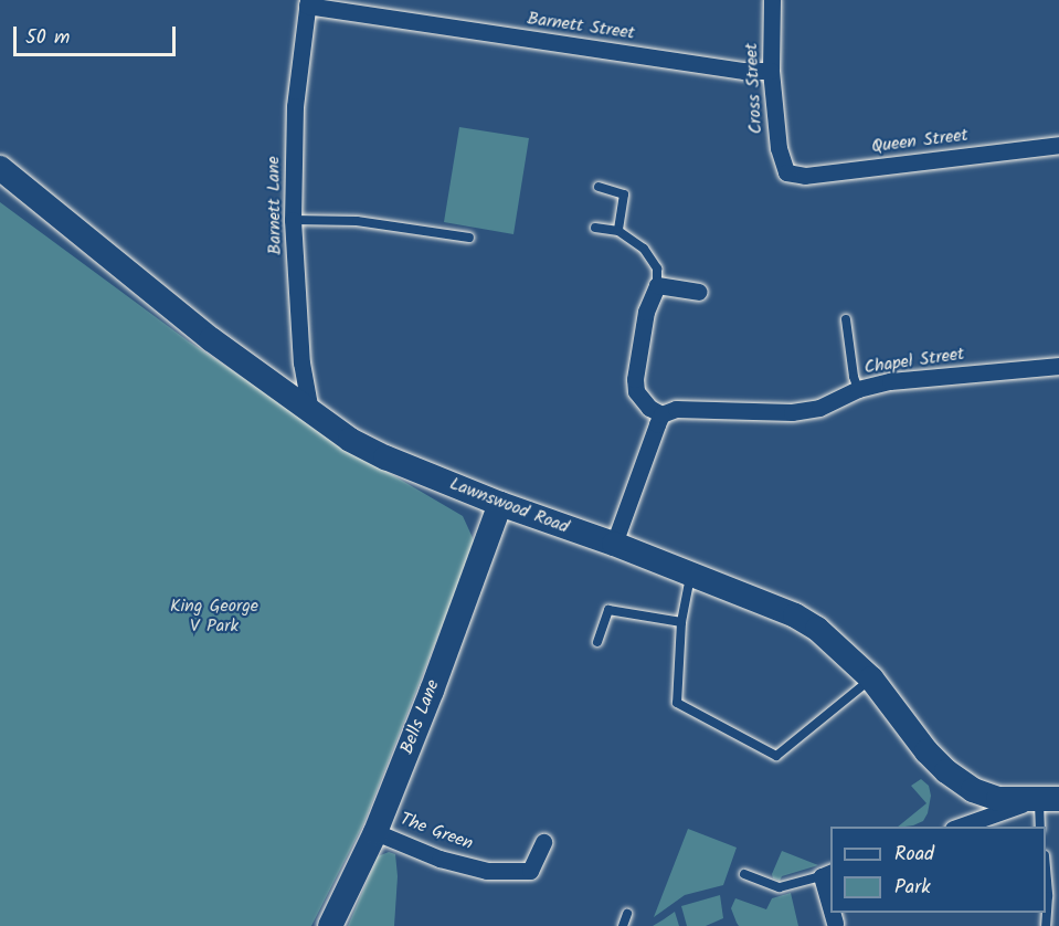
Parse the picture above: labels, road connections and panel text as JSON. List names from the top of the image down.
{
  "streets": {
    "street": [
      "Barnett Street",
      "Cross Street",
      "Queen Street",
      "Barnett Lane",
      "Chapel Street",
      "Lawnswood Road",
      "Bells Lane",
      "The Green"
    ]
  },
  "crossings": [
    ["Barnett Street", "Cross Street"],
    ["Barnett Street", "Barnett Lane"],
    ["Cross Street", "Queen Street"],
    ["Barnett Lane", "Lawnswood Road"],
    ["Lawnswood Road", "Bells Lane"],
    ["Bells Lane", "The Green"]
  ],
  "parks": ["King George V Park"],
  "legend": ["Road", "Park"],
  "scale_bar": "50 m"
}
